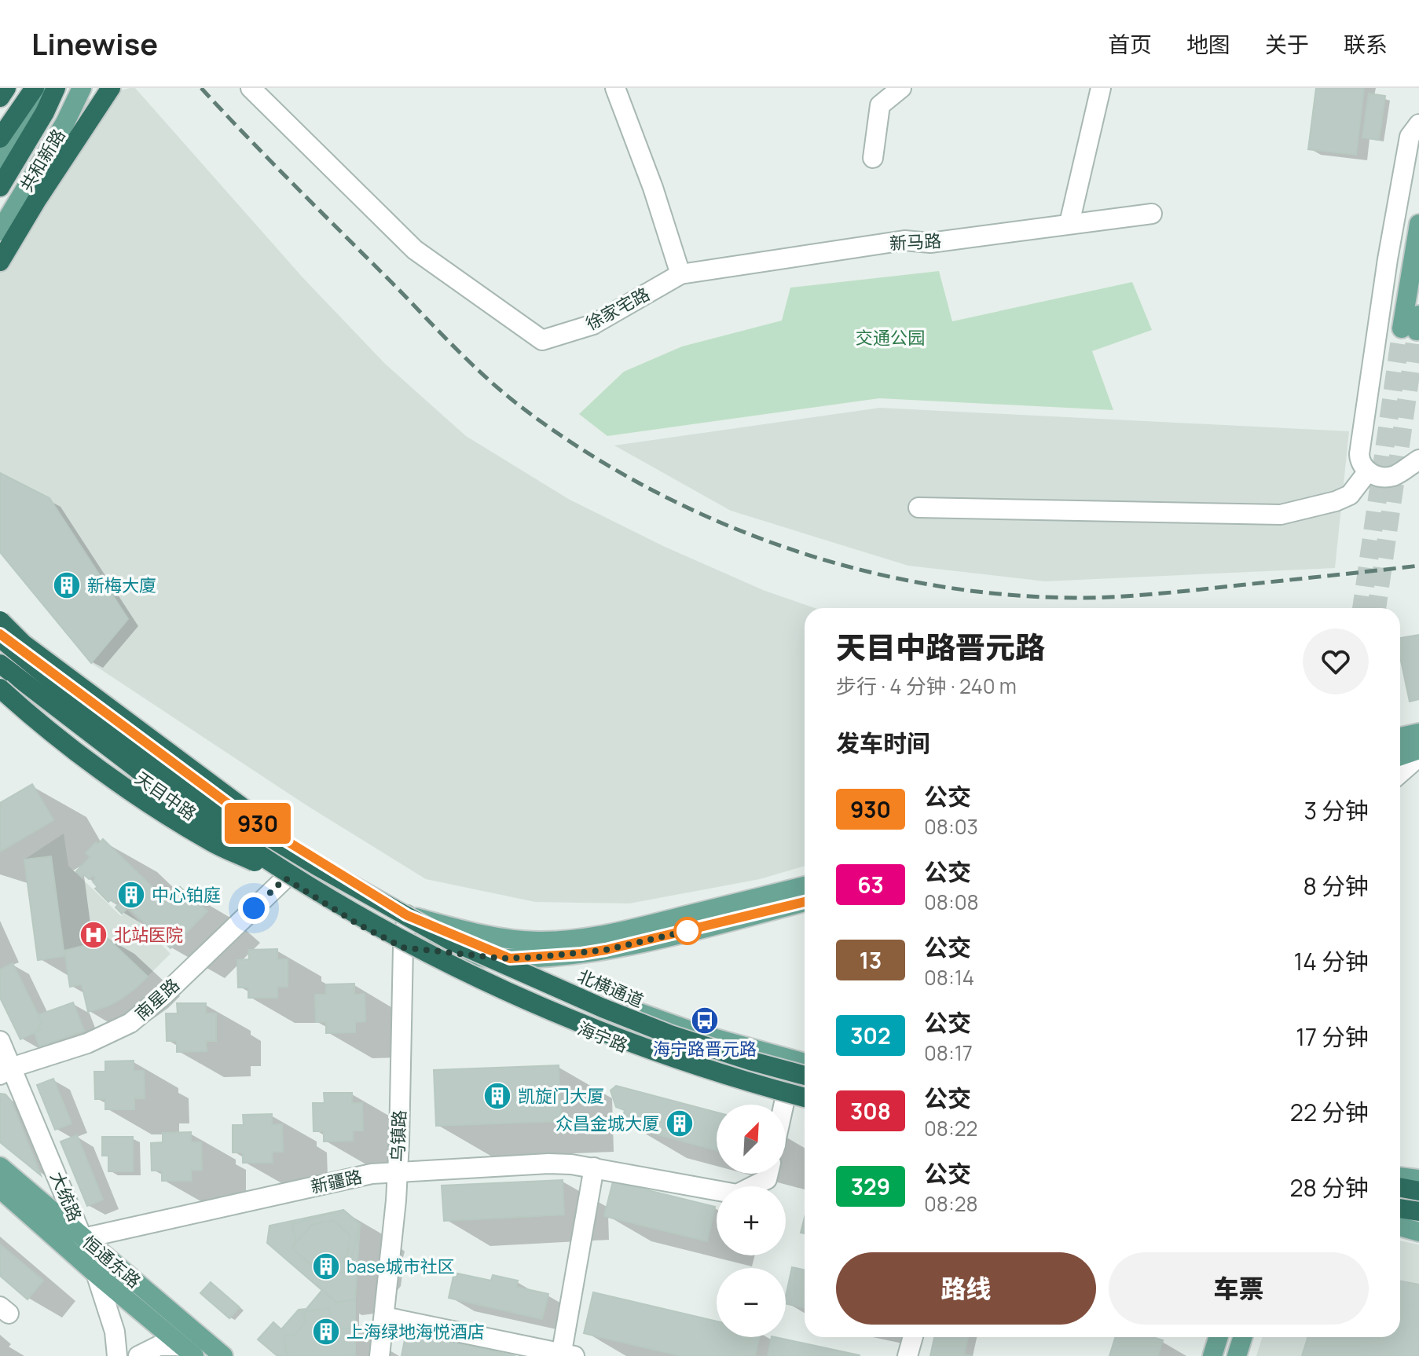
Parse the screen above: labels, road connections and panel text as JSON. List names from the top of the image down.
{
  "streets": {
    "highway": ["北横通道"],
    "main road": [
      "共和新路",
      "天目中路",
      "海宁路",
      "恒通东路"
    ],
    "street": [
      "新马路",
      "徐家宅路",
      "南星路",
      "乌镇路",
      "新疆路",
      "大统路"
    ]
  },
  "crossings": [
    ["新马路", "徐家宅路"],
    ["天目中路", "北横通道"],
    ["天目中路", "南星路"],
    ["天目中路", "海宁路"],
    ["天目中路", "乌镇路"],
    ["南星路", "大统路"],
    ["海宁路", "乌镇路"],
    ["乌镇路", "新疆路"],
    ["新疆路", "大统路"],
    ["新疆路", "恒通东路"],
    ["大统路", "恒通东路"]
  ],
  "parks": ["交通公园"],
  "places": {
    "building": [
      "新梅大廈",
      "中心铂庭",
      "凯旋门大厦",
      "众昌金城大厦",
      "base城市社区",
      "上海绿地海悦酒店"
    ],
    "hospital": ["北站医院"],
    "bus stop": ["海宁路晋元路"]
  },
  "lines": ["bus line 930"],
  "north": "top right",
  "page": {
    "header": "Linewise",
    "nav": [
      "首页",
      "地图",
      "关于",
      "联系"
    ],
    "on_map": "930",
    "heading": [
      ["天目中路晋元路", "步行 · 4 分钟 · 240 m"],
      "发车时间"
    ],
    "list": [
      {
        "mark": "930",
        "name": "公交",
        "note": "08:03",
        "value": "3 分钟"
      },
      {
        "mark": "63",
        "name": "公交",
        "note": "08:08",
        "value": "8 分钟"
      },
      {
        "mark": "13",
        "name": "公交",
        "note": "08:14",
        "value": "14 分钟"
      },
      {
        "mark": "302",
        "name": "公交",
        "note": "08:17",
        "value": "17 分钟"
      },
      {
        "mark": "308",
        "name": "公交",
        "note": "08:22",
        "value": "22 分钟"
      },
      {
        "mark": "329",
        "name": "公交",
        "note": "08:28",
        "value": "28 分钟"
      }
    ],
    "map_buttons": ["+", "−"],
    "buttons": ["路线", "车票"]
  }
}
